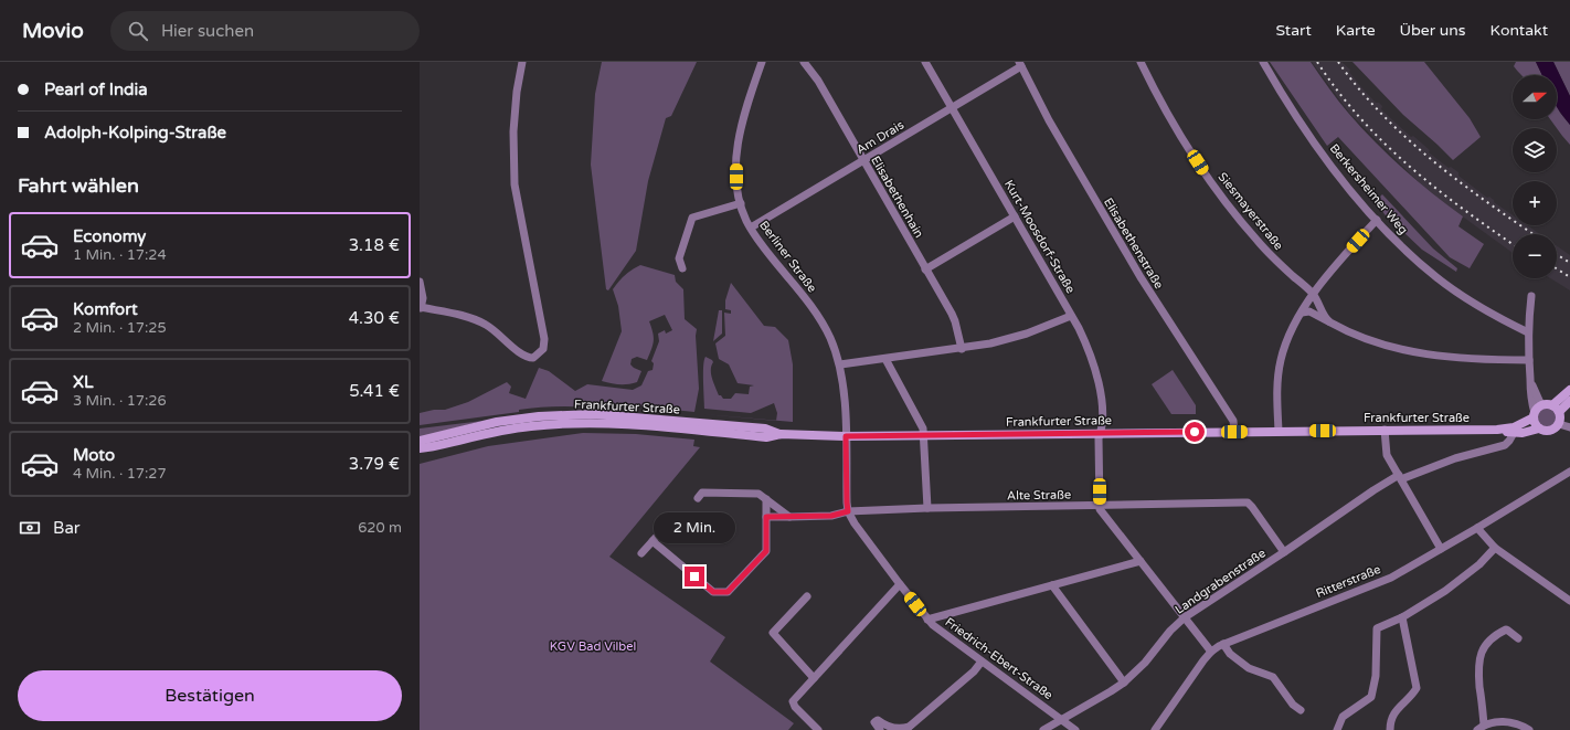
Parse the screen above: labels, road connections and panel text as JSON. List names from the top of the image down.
{
  "streets": {
    "main road": ["Frankfurter Straße"],
    "street": [
      "Am Drais",
      "Berkersheimer Weg",
      "Elisabethenhain",
      "Siesmayerstraße",
      "Kurt-Moosdorf-Straße",
      "Elisabethenstraße",
      "Berliner Straße",
      "Alte Straße",
      "Landgrabenstraße",
      "Ritterstraße",
      "Friedrich-Ebert-Straße"
    ]
  },
  "crossings": [
    ["Am Drais", "Elisabethenhain"],
    ["Am Drais", "Kurt-Moosdorf-Straße"],
    ["Am Drais", "Elisabethenstraße"],
    ["Am Drais", "Berliner Straße"],
    ["Kurt-Moosdorf-Straße", "Frankfurter Straße"],
    ["Kurt-Moosdorf-Straße", "Alte Straße"],
    ["Elisabethenstraße", "Frankfurter Straße"],
    ["Berliner Straße", "Frankfurter Straße"],
    ["Berliner Straße", "Friedrich-Ebert-Straße"],
    ["Frankfurter Straße", "Landgrabenstraße"],
    ["Frankfurter Straße", "Friedrich-Ebert-Straße"],
    ["Alte Straße", "Landgrabenstraße"],
    ["Alte Straße", "Friedrich-Ebert-Straße"],
    ["Landgrabenstraße", "Friedrich-Ebert-Straße"]
  ],
  "parks": ["KGV Bad Vilbel"],
  "north": "right",
  "page": {
    "header": "Movio",
    "search": "Hier suchen",
    "nav": [
      "Start",
      "Karte",
      "Über uns",
      "Kontakt"
    ],
    "banner": ["Pearl of India", "Adolph-Kolping-Straße"],
    "map_buttons": ["+", "−"],
    "heading": "Fahrt wählen",
    "list": [
      {
        "name": "Economy",
        "note": "1 Min. · 17:24",
        "value": "3.18 €"
      },
      {
        "name": "Komfort",
        "note": "2 Min. · 17:25",
        "value": "4.30 €"
      },
      {
        "name": "XL",
        "note": "3 Min. · 17:26",
        "value": "5.41 €"
      },
      {
        "name": "Moto",
        "note": "4 Min. · 17:27",
        "value": "3.79 €"
      }
    ],
    "pay": ["Bar", "620 m"],
    "bubble": "2 Min.",
    "buttons": "Bestätigen"
  }
}
